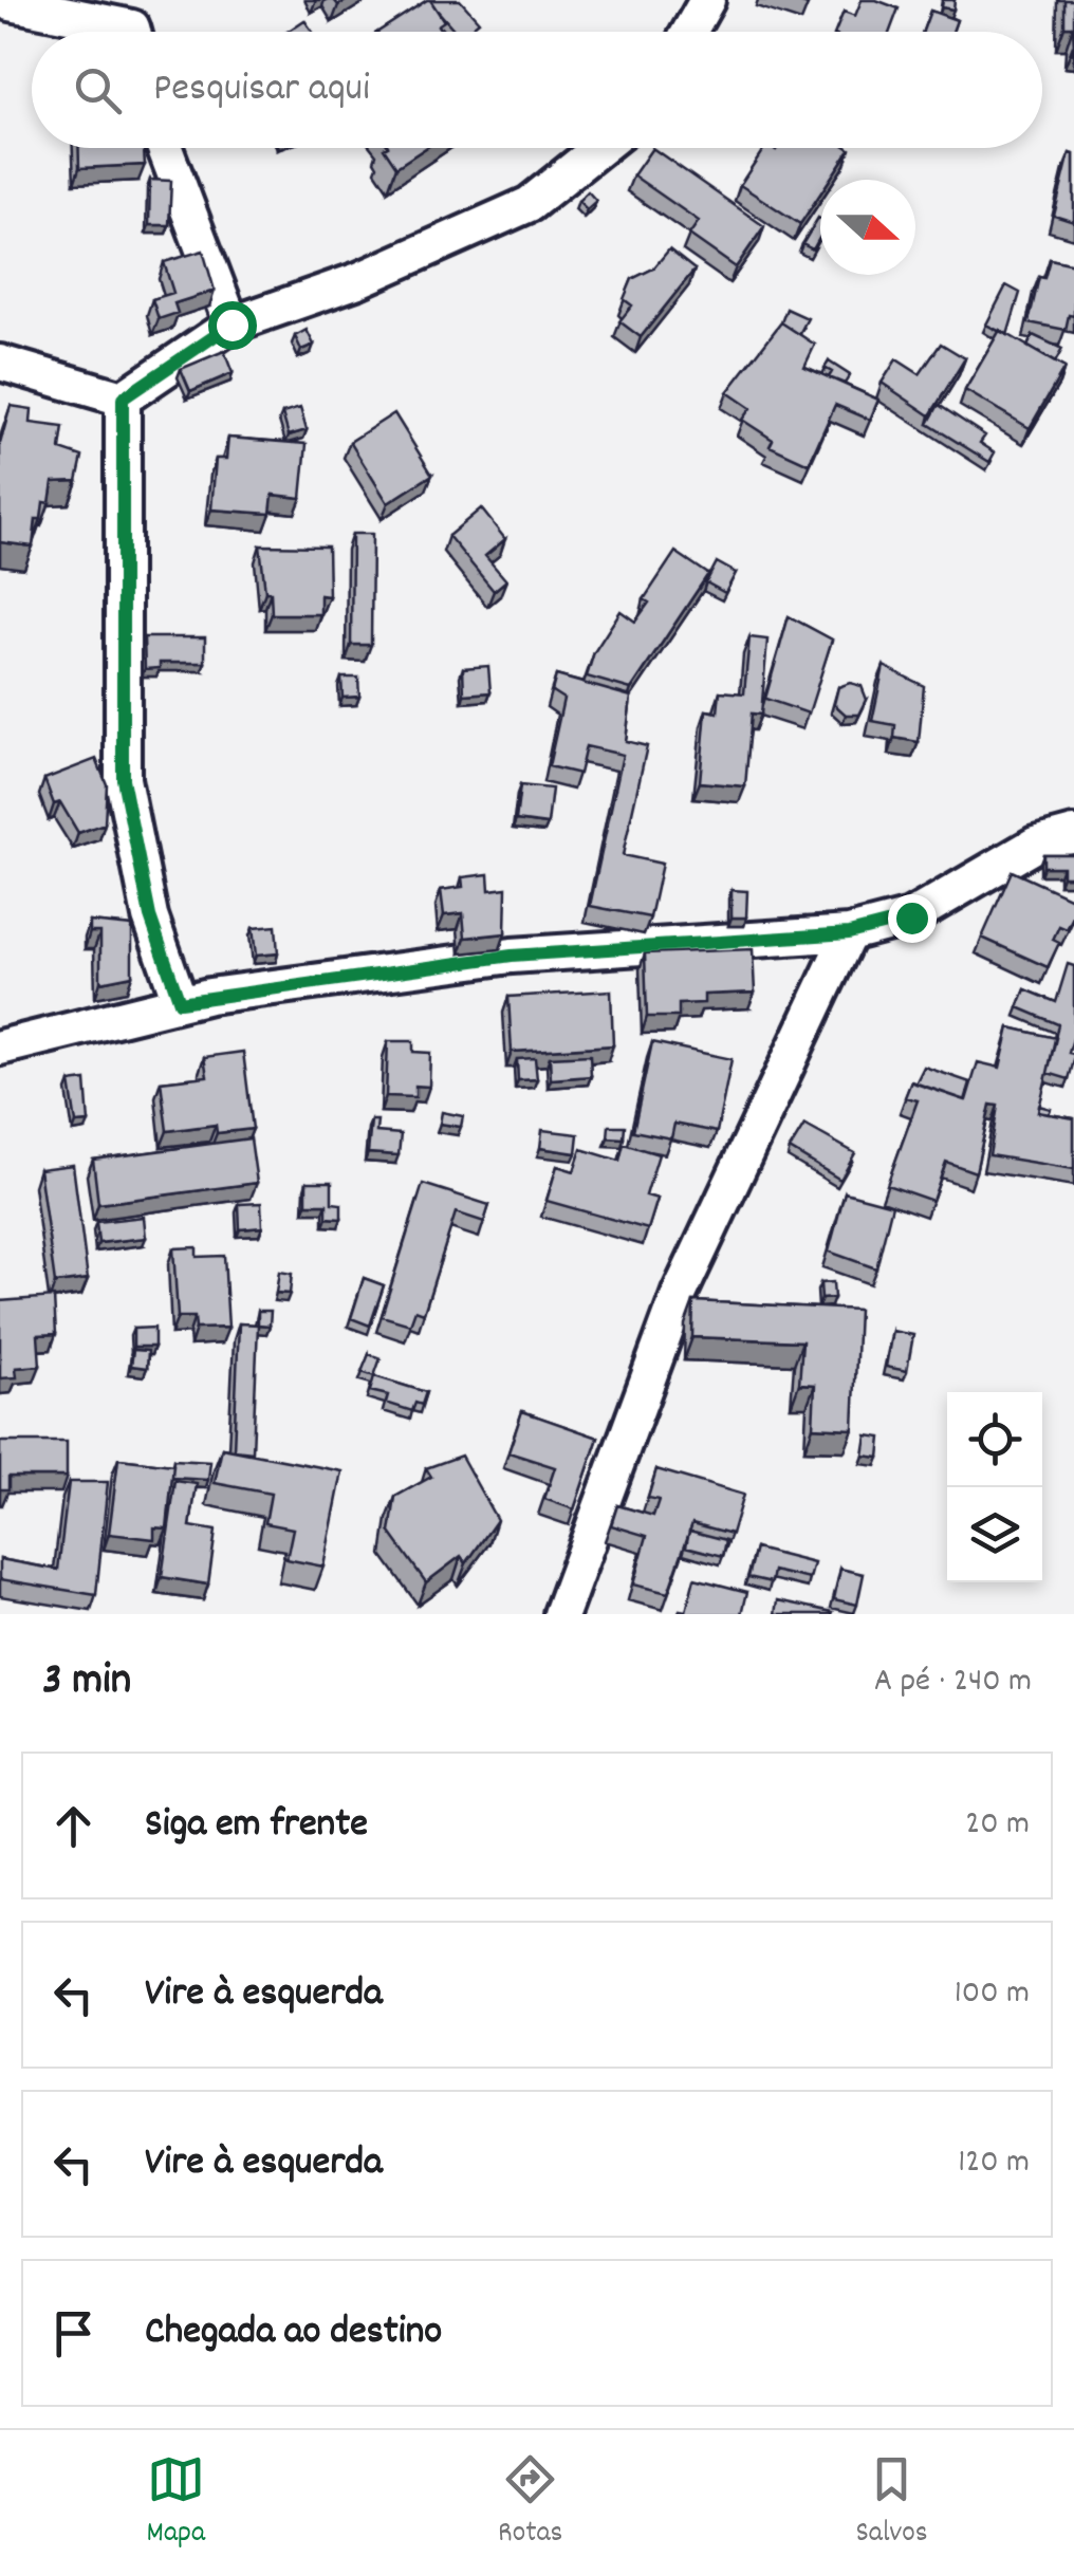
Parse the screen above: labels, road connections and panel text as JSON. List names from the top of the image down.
{
  "north": "right",
  "page": {
    "search": "Pesquisar aqui",
    "heading": ["3 min", "A pé · 240 m"],
    "list": [
      ["Siga em frente", "20 m"],
      ["Vire à esquerda", "100 m"],
      ["Vire à esquerda", "120 m"],
      "Chegada ao destino"
    ],
    "nav": ["Mapa", "Rotas", "Salvos"]
  }
}
